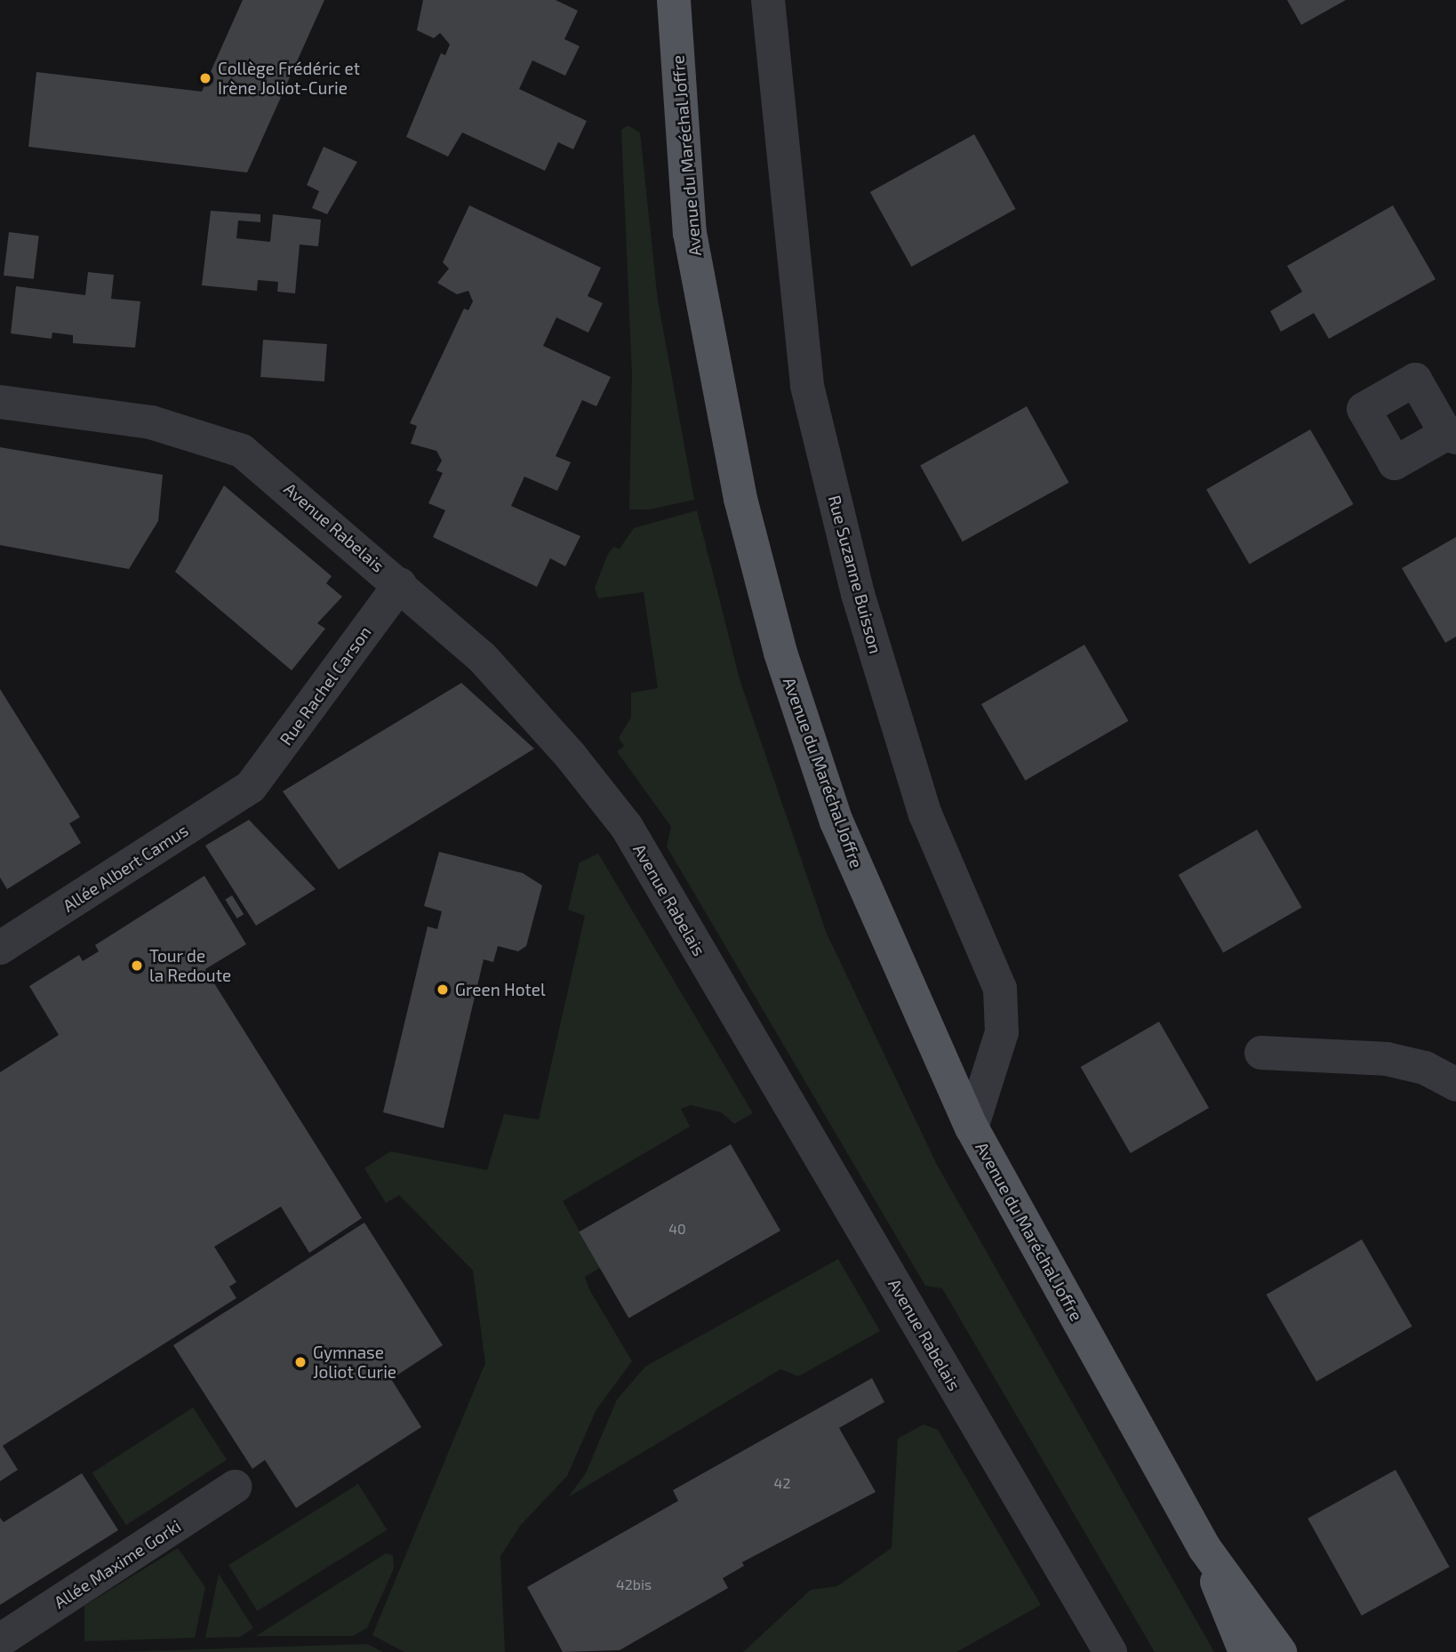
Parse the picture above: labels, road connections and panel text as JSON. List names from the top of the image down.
{
  "streets": {
    "main road": ["Avenue du Maréchal Joffre"],
    "street": [
      "Avenue Rabelais",
      "Rue Suzanne Buisson",
      "Rue Rachel Carson",
      "Allée Albert Camus",
      "Allée Maxime Gorki"
    ]
  },
  "crossings": [
    ["Avenue du Maréchal Joffre", "Rue Suzanne Buisson"],
    ["Avenue Rabelais", "Rue Rachel Carson"],
    ["Rue Rachel Carson", "Allée Albert Camus"]
  ],
  "places": [
    "Collège Frédéric et Irène Joliot-Curie",
    "Tour de la Redoute",
    "Green Hotel",
    "Gymnase Joliot Curie"
  ],
  "house_numbers": ["40", "42", "42bis"]
}
